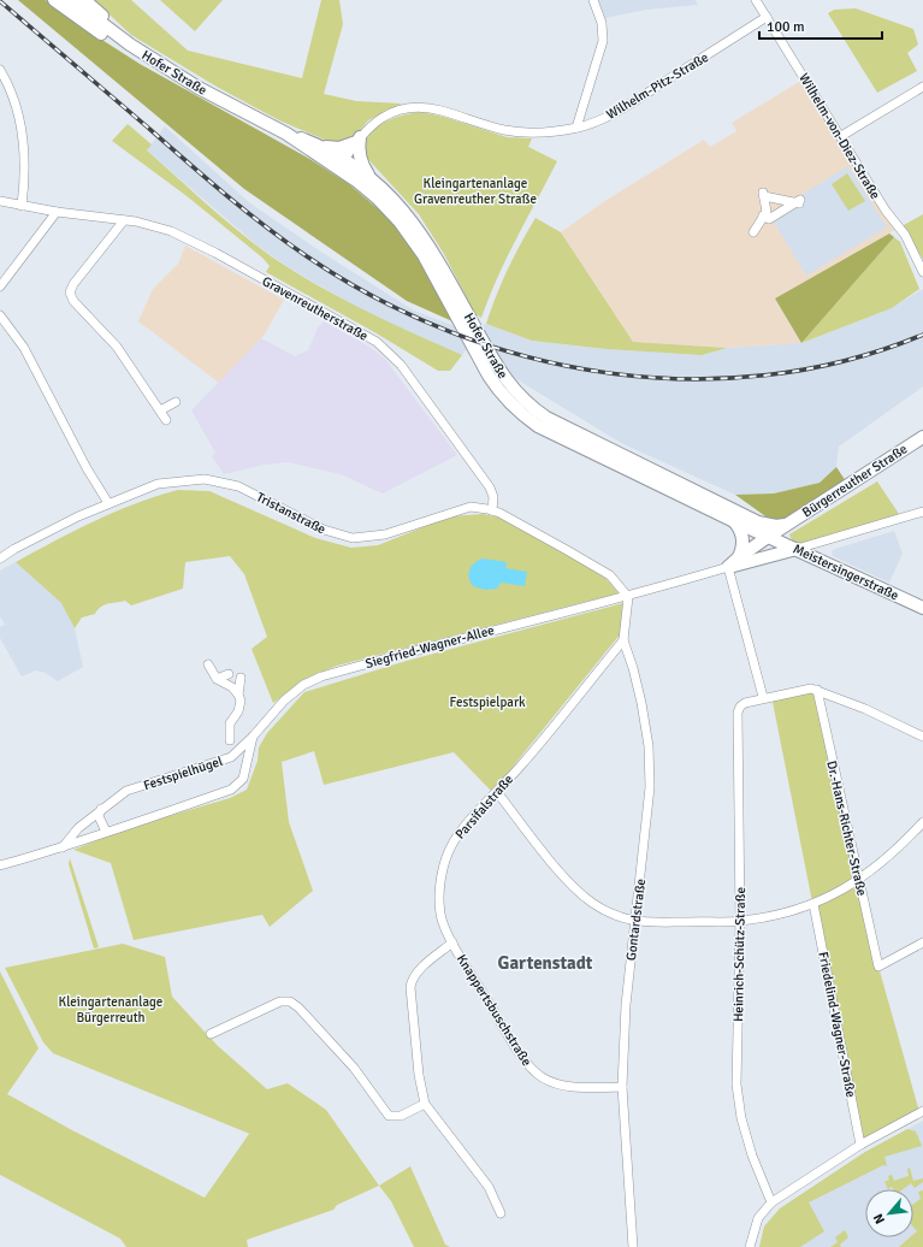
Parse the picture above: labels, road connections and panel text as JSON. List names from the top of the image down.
{
  "streets": {
    "main road": ["Hofer Straße", "Bürgerreuther Straße", "Meistersingerstraße"],
    "street": [
      "Wilhelm-Pitz-Straße",
      "Wilhelm-von-Diez-Straße",
      "Gravenreutherstraße",
      "Tristanstraße",
      "Siegfried-Wagner-Allee",
      "Festspielhügel",
      "Parsifalstraße",
      "Dr.-Hans-Richter-Straße",
      "Gontardstraße",
      "Heinrich-Schütz-Straße",
      "Knappertsbuschstraße",
      "Friedelind-Wagner-Straße"
    ]
  },
  "crossings": [
    ["Hofer Straße", "Wilhelm-Pitz-Straße"],
    ["Hofer Straße", "Bürgerreuther Straße"],
    ["Hofer Straße", "Meistersingerstraße"],
    ["Wilhelm-Pitz-Straße", "Wilhelm-von-Diez-Straße"],
    ["Gravenreutherstraße", "Tristanstraße"],
    ["Bürgerreuther Straße", "Meistersingerstraße"],
    ["Tristanstraße", "Siegfried-Wagner-Allee"],
    ["Tristanstraße", "Gontardstraße"],
    ["Siegfried-Wagner-Allee", "Festspielhügel"],
    ["Siegfried-Wagner-Allee", "Gontardstraße"],
    ["Parsifalstraße", "Gontardstraße"],
    ["Parsifalstraße", "Knappertsbuschstraße"],
    ["Gontardstraße", "Knappertsbuschstraße"]
  ],
  "districts": ["Gartenstadt"],
  "parks": ["Kleingartenanlage Gravenreuther Straße", "Festspielpark", "Kleingartenanlage Bürgerreuth"],
  "scale_bar": "100 m",
  "north": "bottom left"
}
